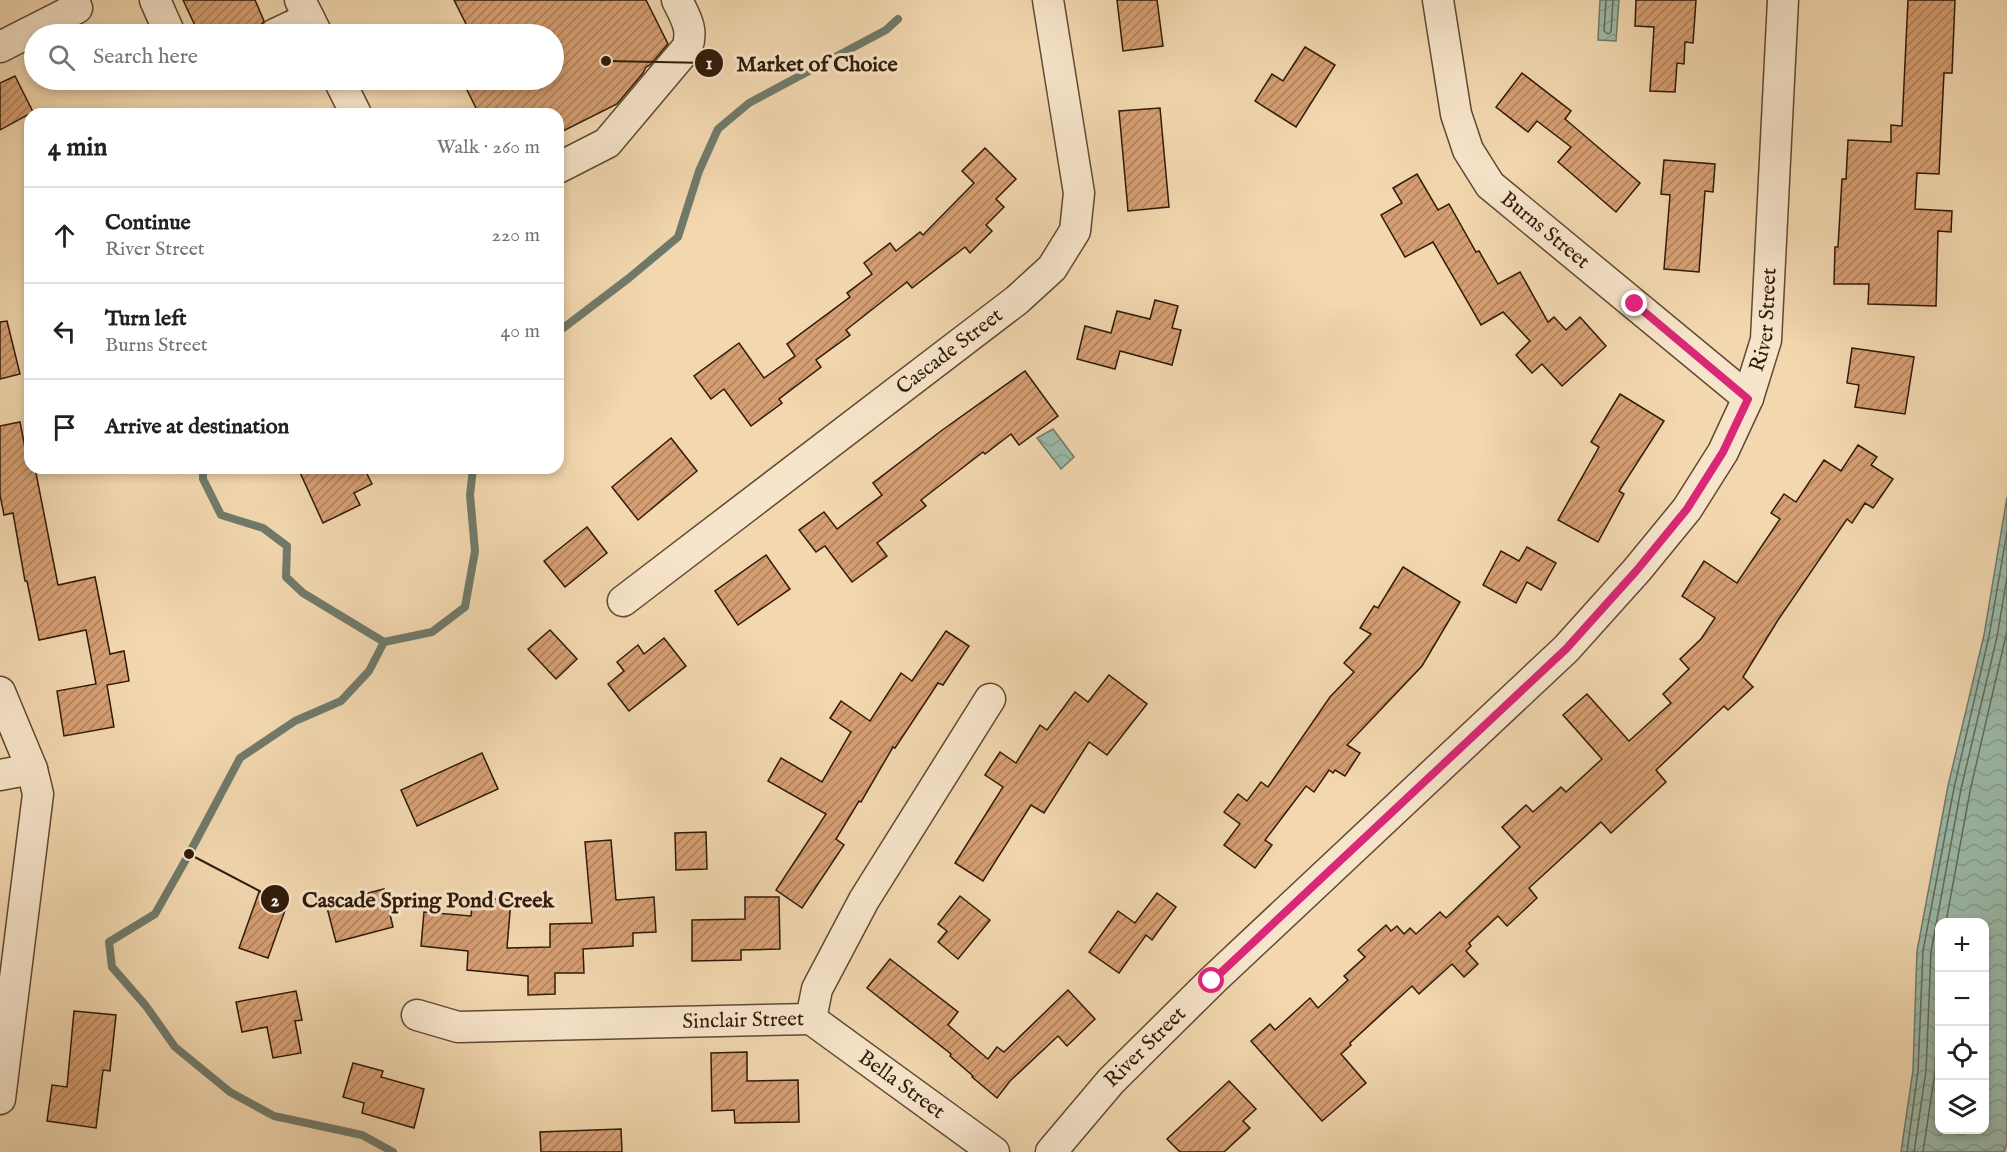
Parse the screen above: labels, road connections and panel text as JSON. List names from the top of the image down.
{
  "streets": {
    "street": [
      "Burns Street",
      "River Street",
      "Cascade Street",
      "Sinclair Street",
      "Bella Street"
    ]
  },
  "crossings": [
    ["Burns Street", "River Street"],
    ["Sinclair Street", "Bella Street"]
  ],
  "places": ["Market of Choice", "Cascade Spring Pond Creek"],
  "page": {
    "search": "Search here",
    "heading": ["4 min", "Walk · 260 m"],
    "list": [
      ["Continue", "River Street", "220 m"],
      ["Turn left", "Burns Street", "40 m"],
      "Arrive at destination"
    ],
    "map_buttons": ["+", "−"]
  }
}
